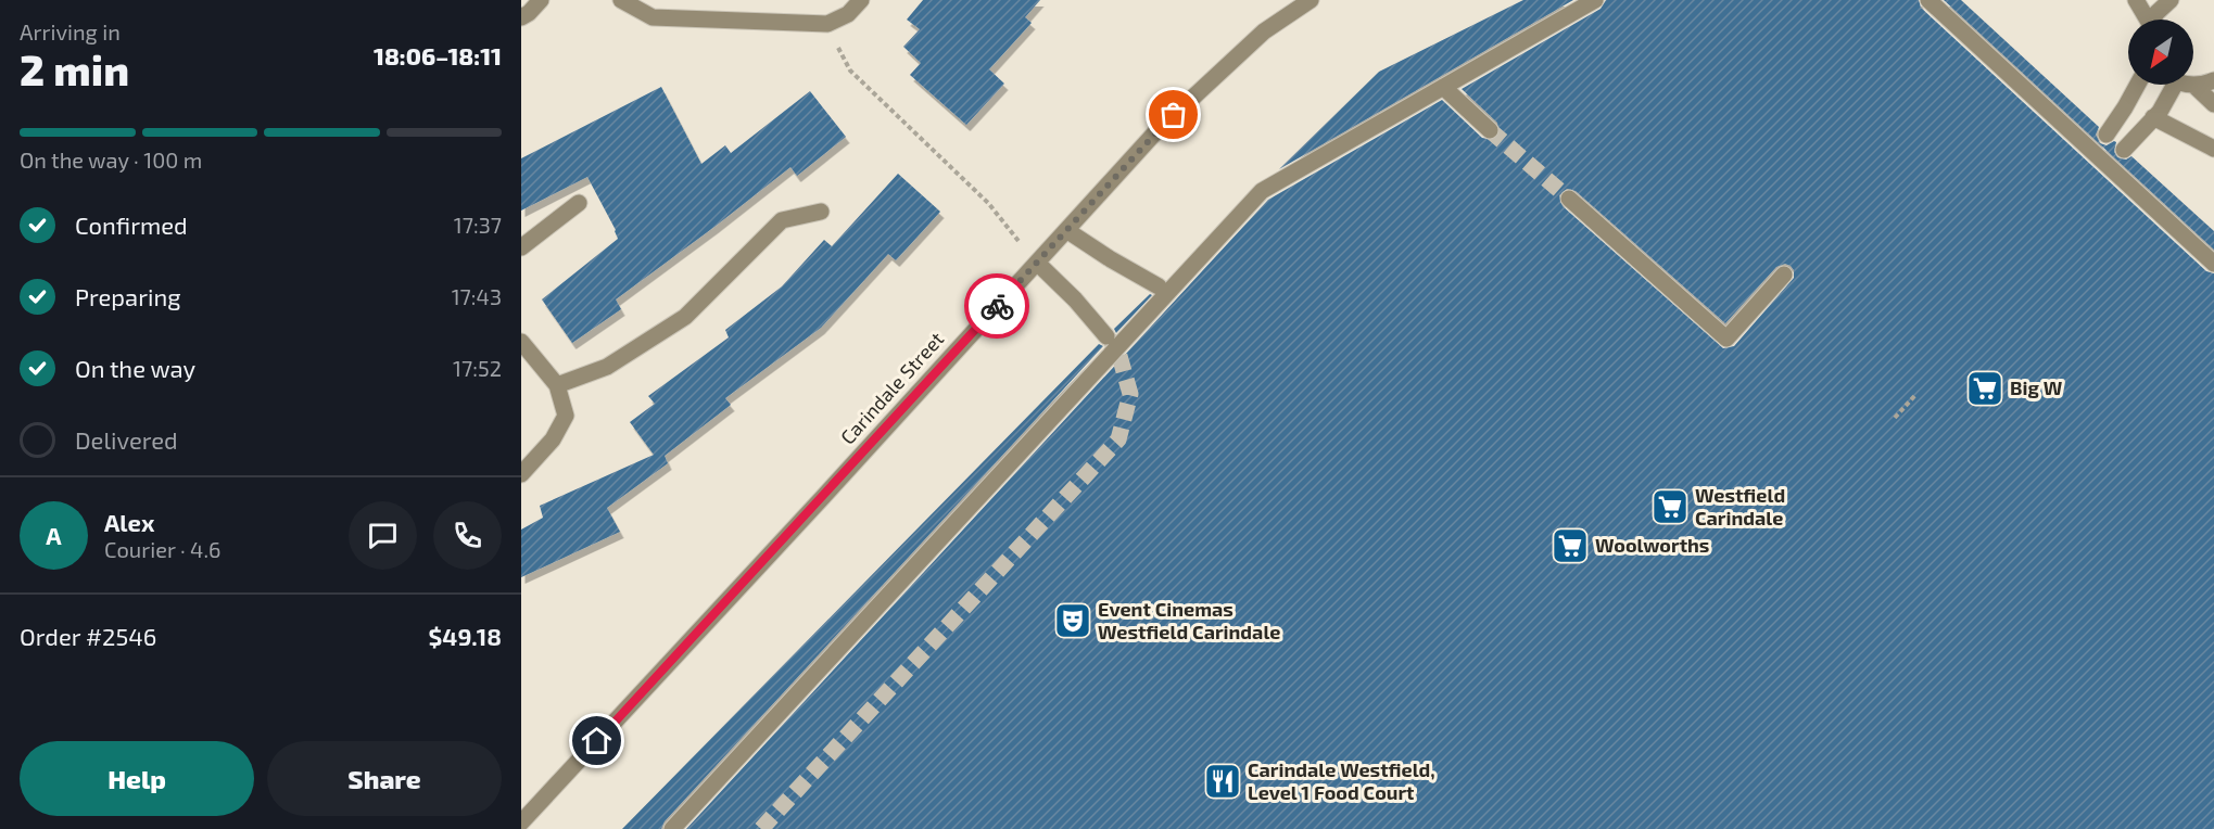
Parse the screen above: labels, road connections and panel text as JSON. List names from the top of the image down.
{
  "streets": {
    "street": ["Carindale Street"]
  },
  "places": {
    "supermarket": ["Big W", "Westfield Carindale", "Woolworths"],
    "theatre": ["Event Cinemas Westfield Carindale"],
    "restaurant": ["Carindale Westfield, Level 1 Food Court"]
  },
  "north": "bottom left",
  "page": {
    "heading": ["2 min", "Arriving in", "18:06–18:11"],
    "panel": [
      "Alex",
      "Courier · 4.6",
      "Order #2546",
      "$49.18"
    ],
    "bar": "On the way · 100 m",
    "list": [
      ["Confirmed", "17:37"],
      ["Preparing", "17:43"],
      ["On the way", "17:52"],
      "Delivered"
    ],
    "round": "A",
    "buttons": ["Help", "Share"]
  }
}
